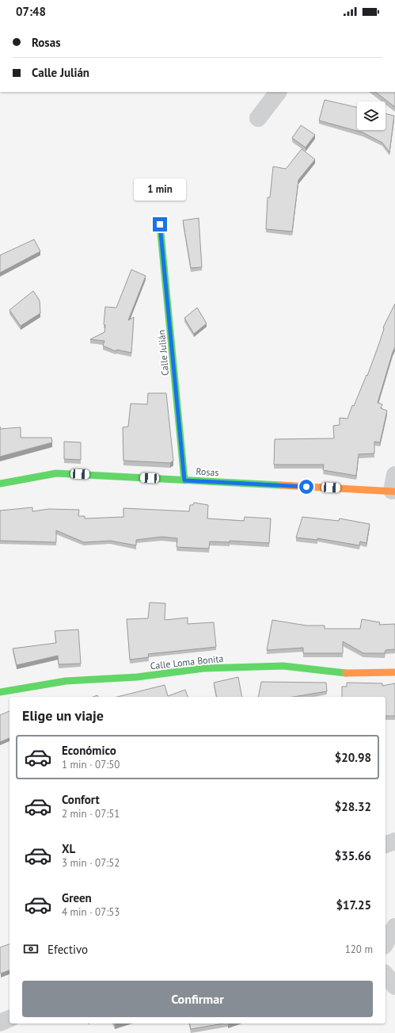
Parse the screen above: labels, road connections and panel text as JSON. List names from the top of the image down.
{
  "streets": {
    "street": ["Calle Julián", "Rosas", "Calle Loma Bonita"]
  },
  "crossings": [
    ["Calle Julián", "Rosas"]
  ],
  "page": {
    "status": "07:48",
    "banner": ["Rosas", "Calle Julián"],
    "bubble": "1 min",
    "heading": "Elige un viaje",
    "list": [
      {
        "name": "Económico",
        "note": "1 min · 07:50",
        "value": "$20.98"
      },
      {
        "name": "Confort",
        "note": "2 min · 07:51",
        "value": "$28.32"
      },
      {
        "name": "XL",
        "note": "3 min · 07:52",
        "value": "$35.66"
      },
      {
        "name": "Green",
        "note": "4 min · 07:53",
        "value": "$17.25"
      }
    ],
    "pay": ["Efectivo", "120 m"],
    "buttons": "Confirmar"
  }
}
